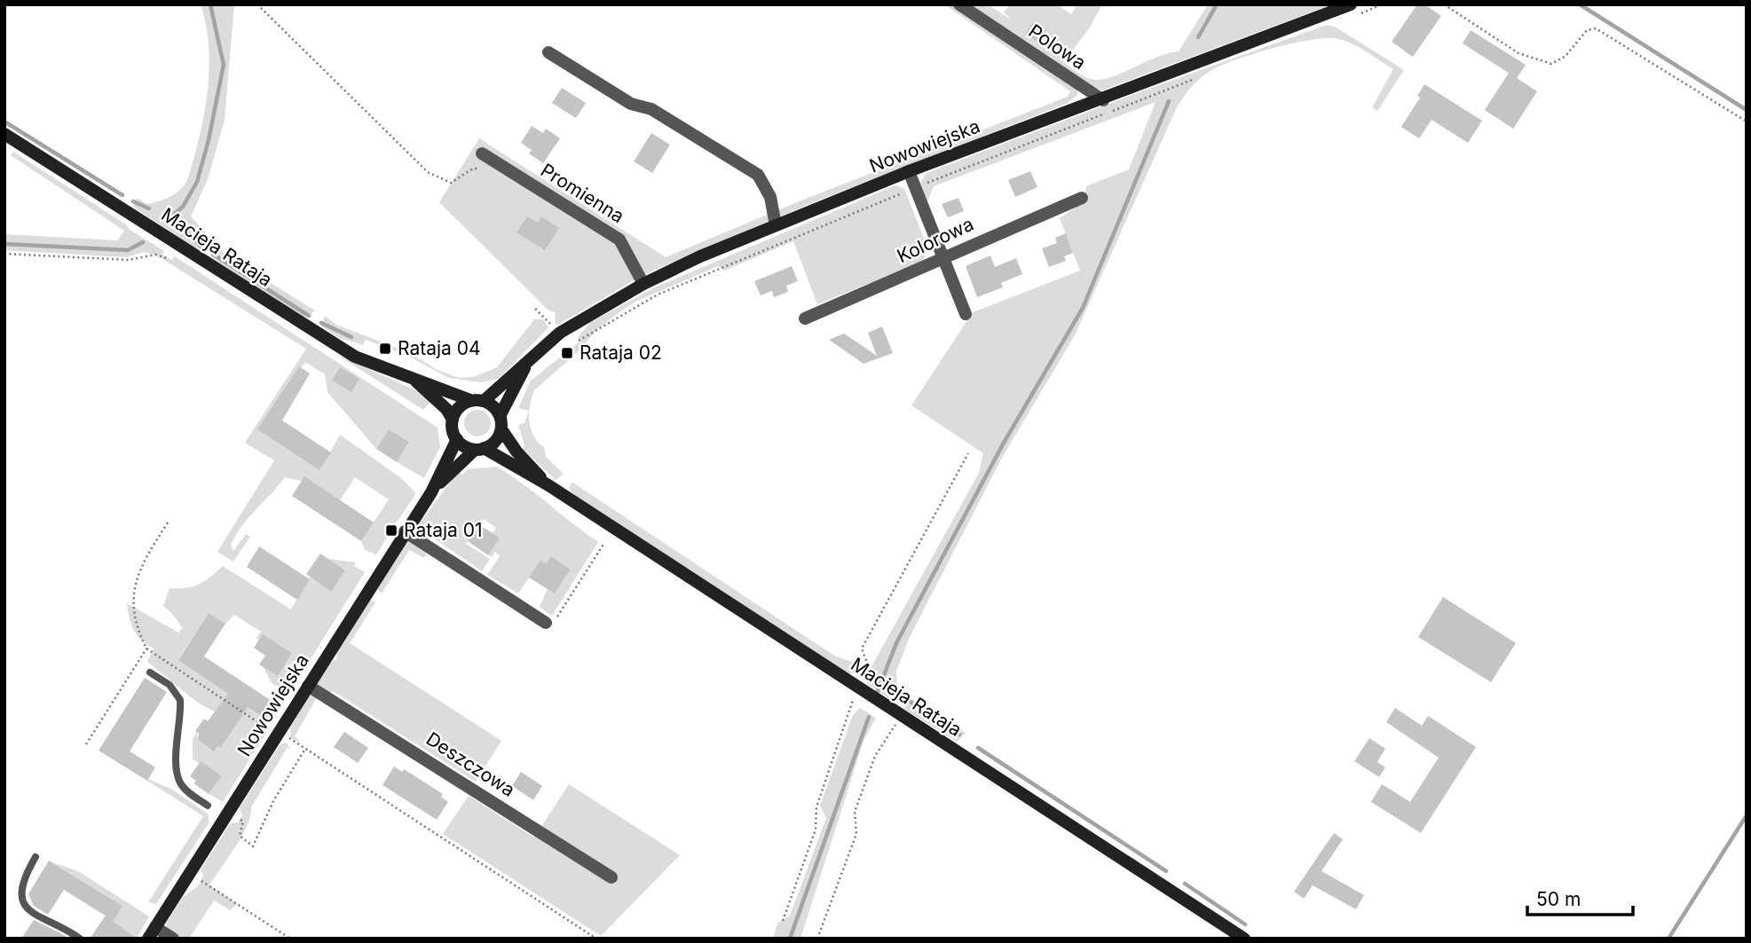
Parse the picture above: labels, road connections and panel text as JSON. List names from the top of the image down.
{
  "streets": {
    "street": [
      "Polowa",
      "Nowowiejska",
      "Promienna",
      "Kolorowa",
      "Macieja Rataja",
      "Deszczowa"
    ]
  },
  "crossings": [
    ["Polowa", "Nowowiejska"],
    ["Nowowiejska", "Promienna"],
    ["Nowowiejska", "Macieja Rataja"],
    ["Nowowiejska", "Deszczowa"]
  ],
  "places": {
    "transit": ["Rataja 04", "Rataja 02", "Rataja 01"]
  },
  "scale_bar": "50 m"
}
